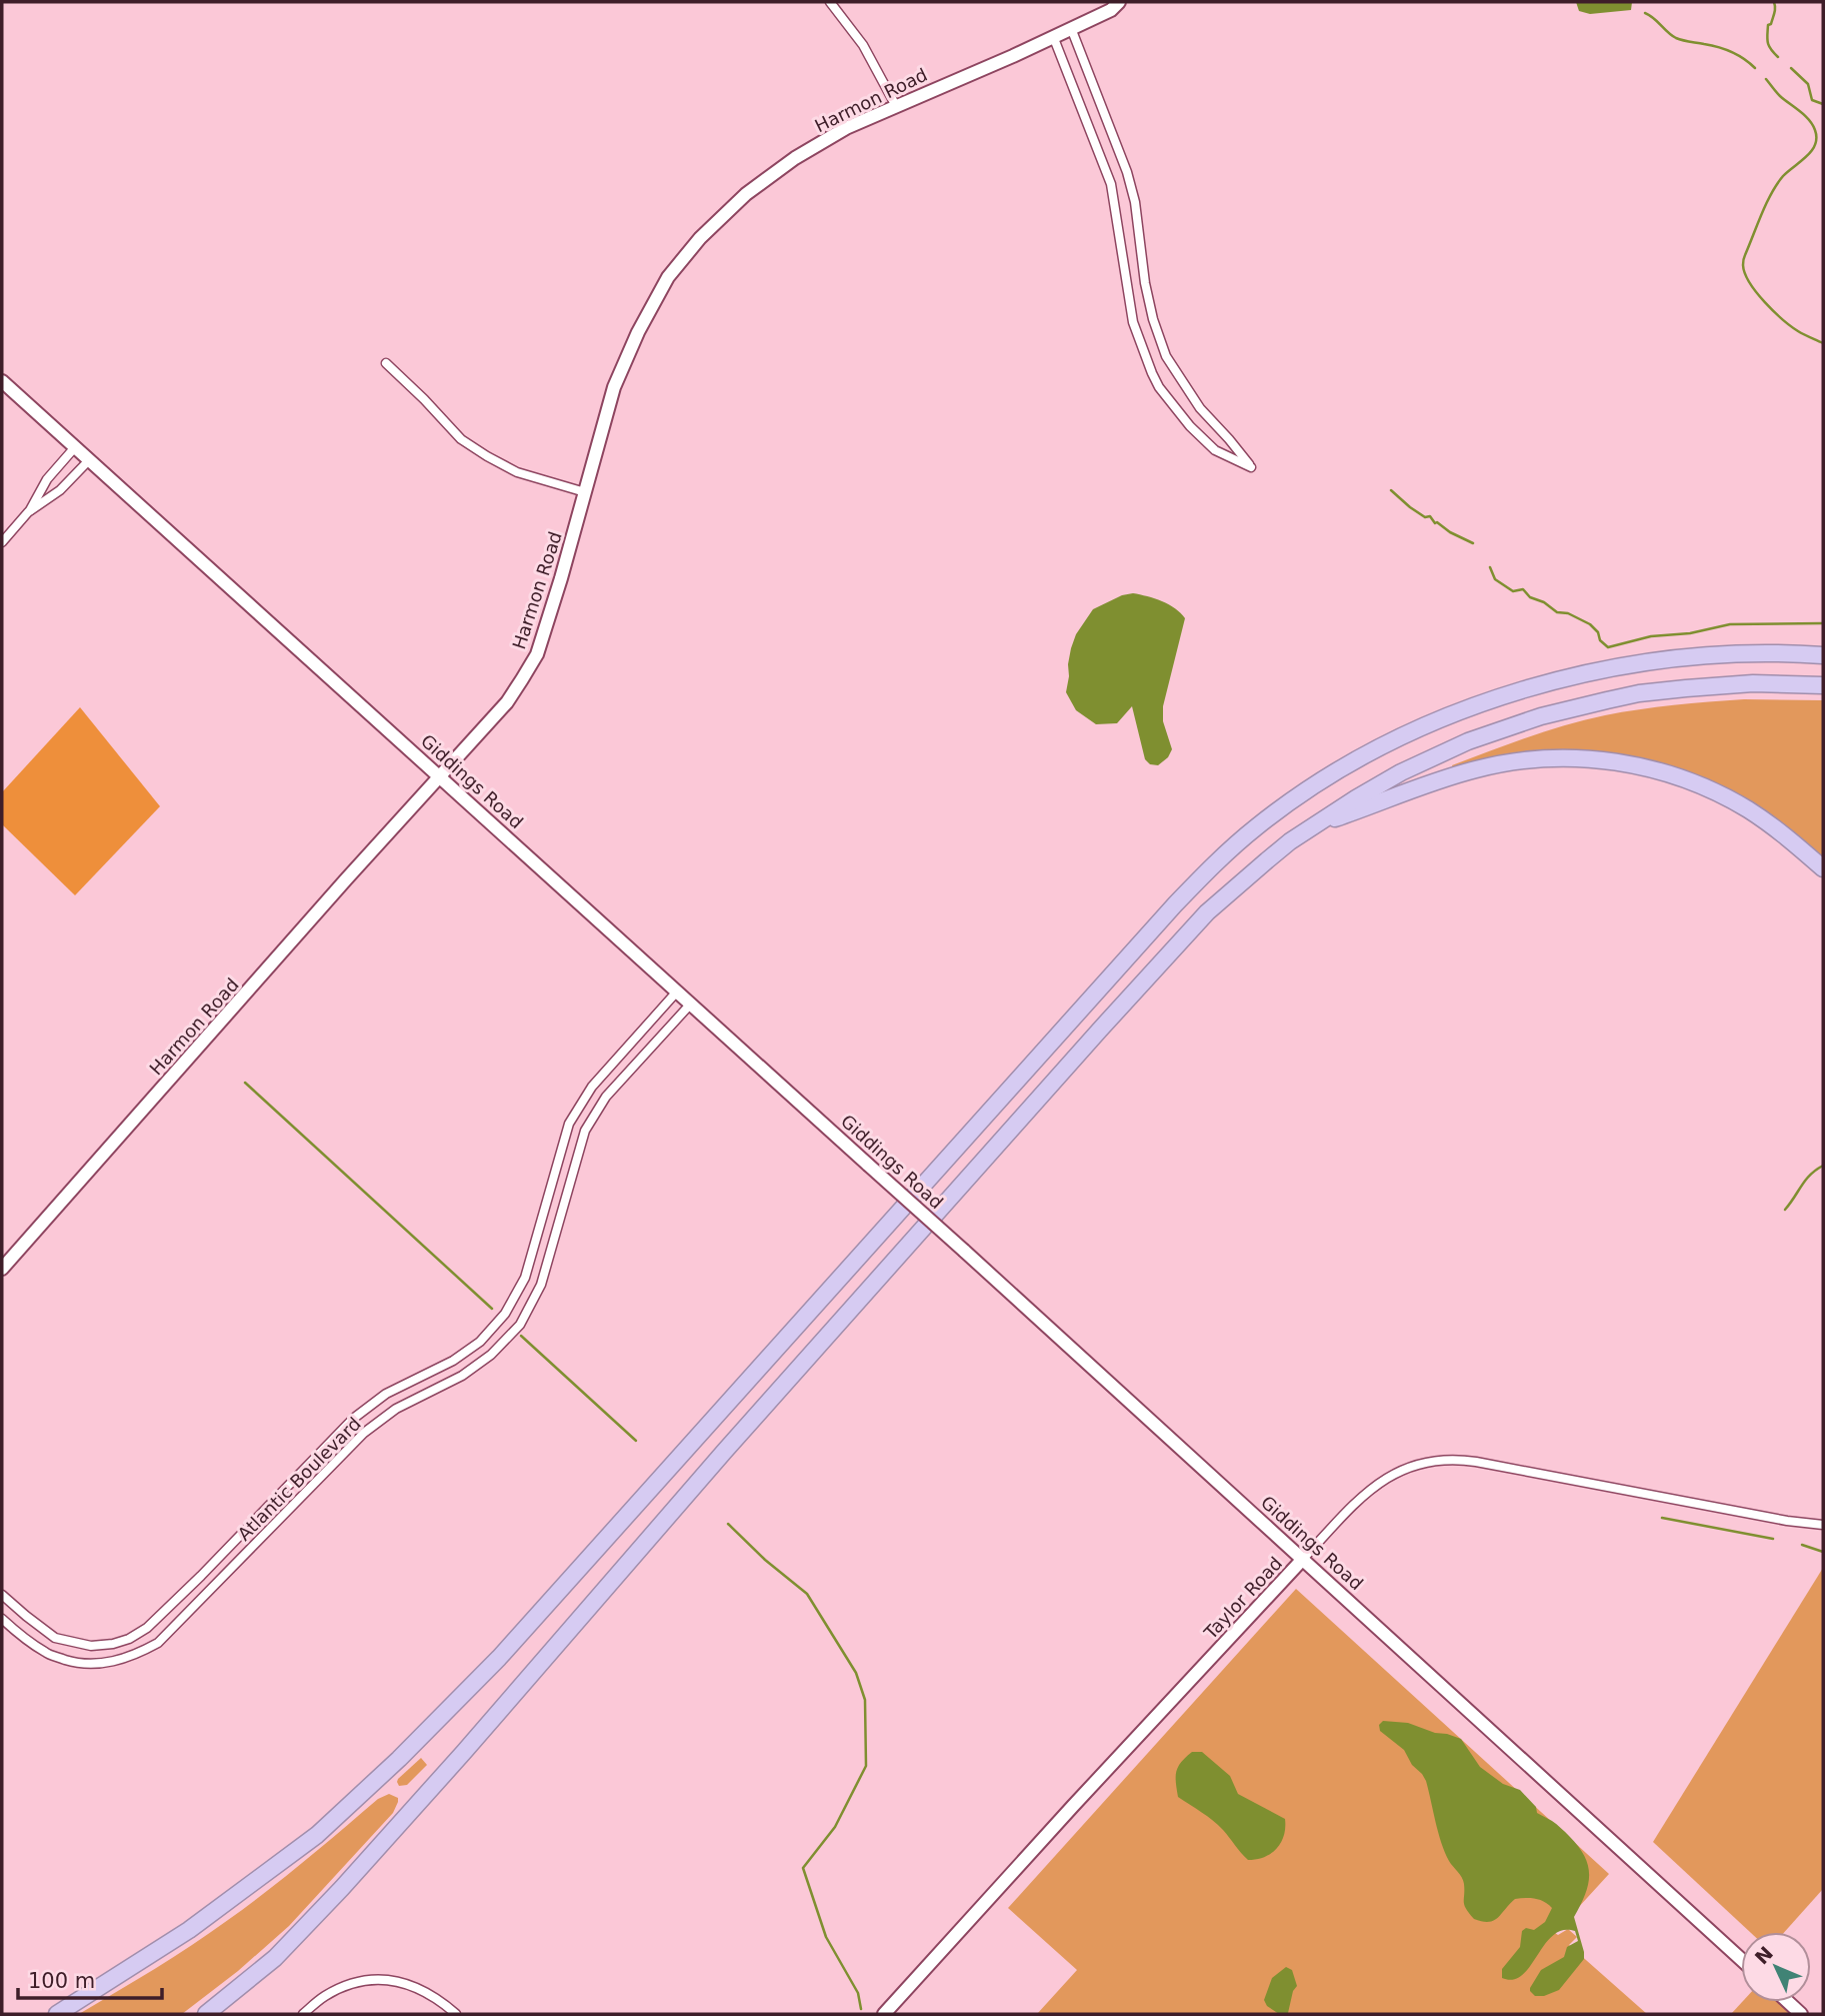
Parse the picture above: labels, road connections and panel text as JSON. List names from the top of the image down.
{
  "streets": {
    "street": [
      "Harmon Road",
      "Giddings Road",
      "Atlantic Boulevard",
      "Taylor Road"
    ]
  },
  "crossings": [
    ["Harmon Road", "Giddings Road"],
    ["Giddings Road", "Atlantic Boulevard"],
    ["Giddings Road", "Taylor Road"]
  ],
  "scale_bar": "100 m",
  "north": "top left"
}
